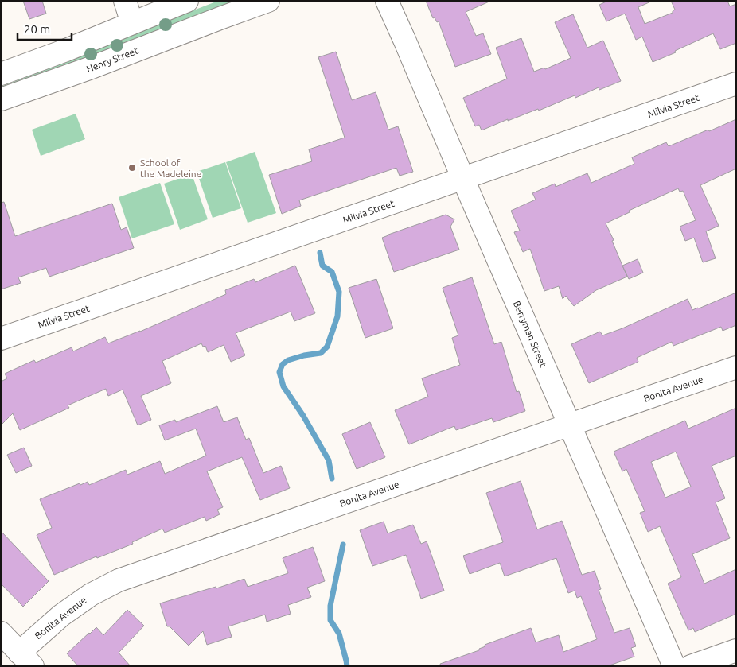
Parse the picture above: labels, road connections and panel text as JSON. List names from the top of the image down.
{
  "streets": {
    "street": [
      "Henry Street",
      "Milvia Street",
      "Berryman Street",
      "Bonita Avenue"
    ]
  },
  "crossings": [
    ["Milvia Street", "Berryman Street"],
    ["Berryman Street", "Bonita Avenue"]
  ],
  "places": ["School of the Madeleine"],
  "scale_bar": "20 m"
}
